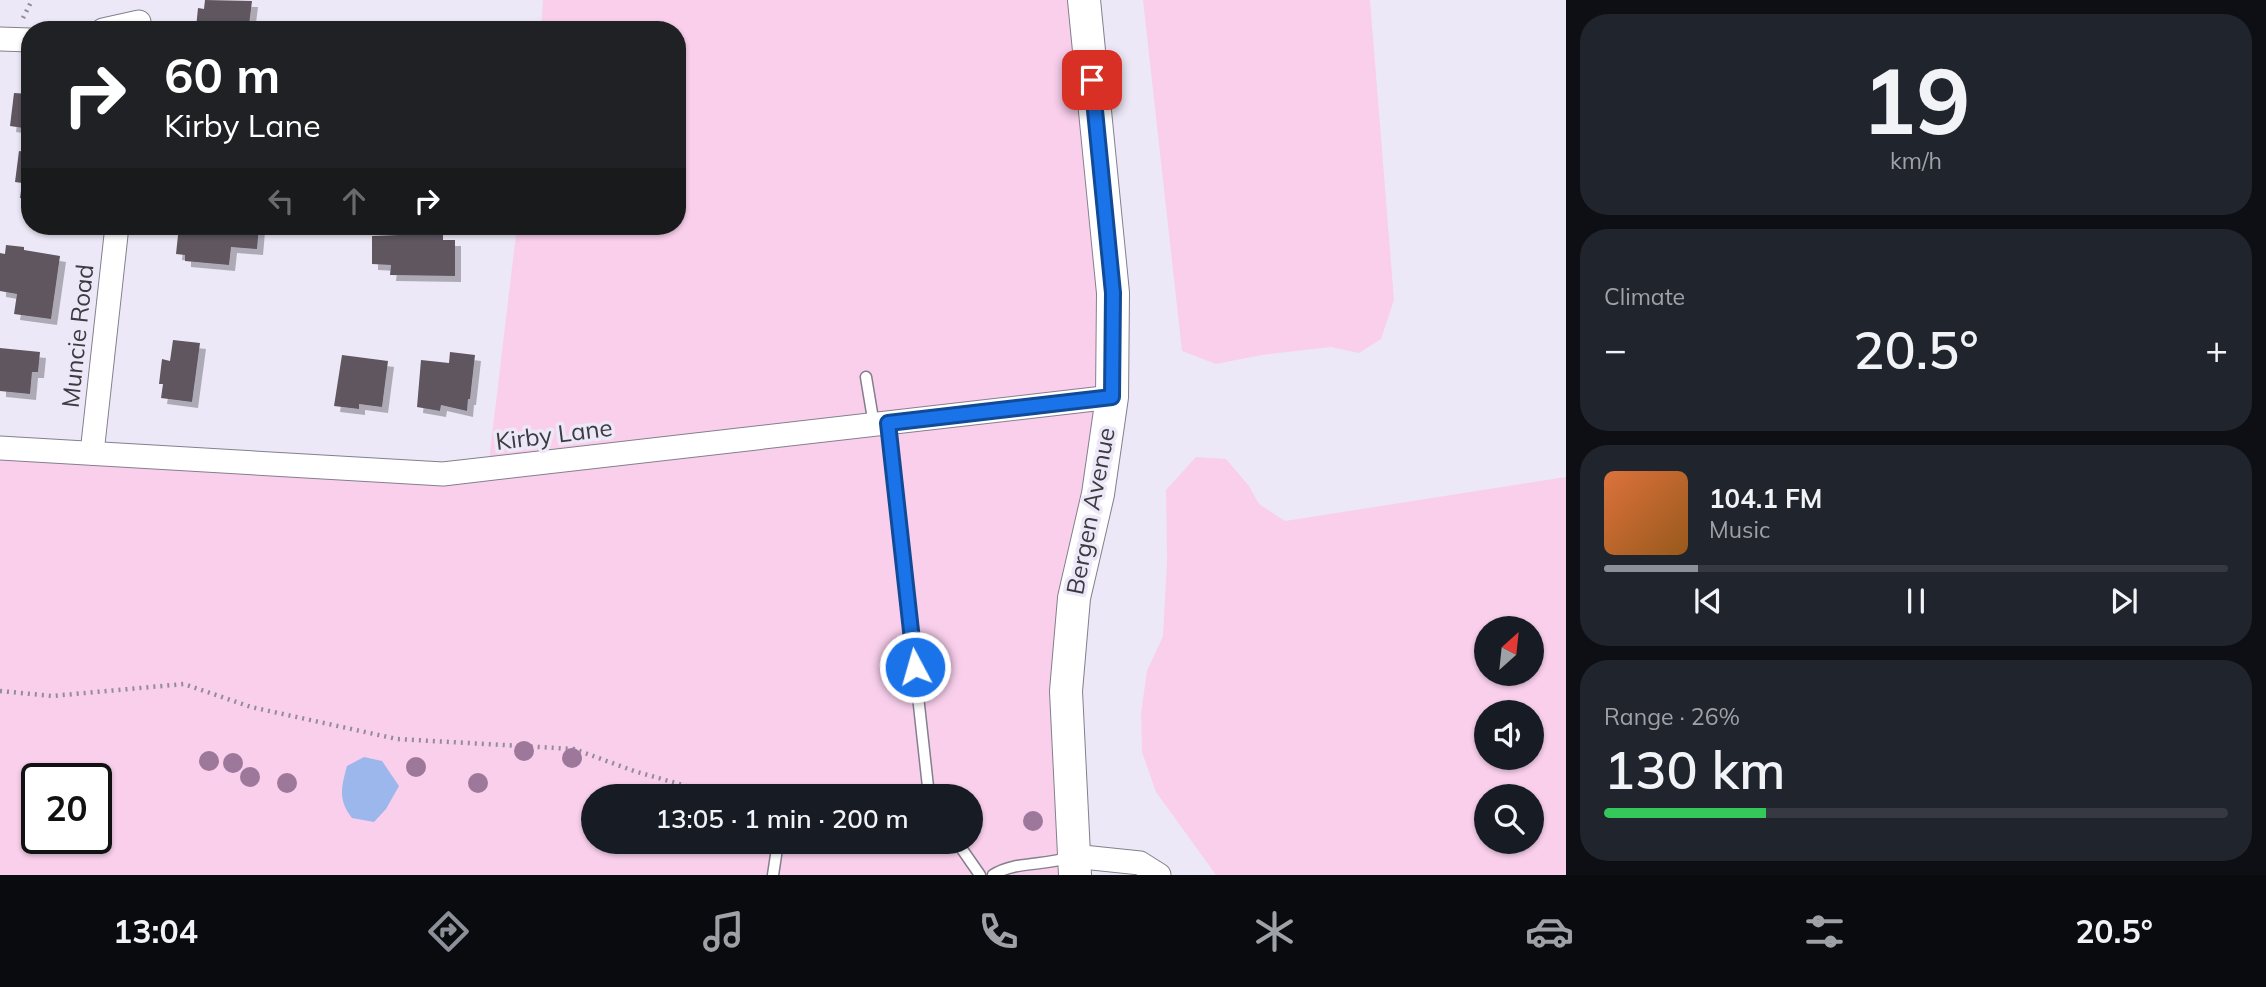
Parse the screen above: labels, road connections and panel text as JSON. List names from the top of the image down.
{
  "streets": {
    "main road": ["Bergen Avenue"],
    "street": ["Muncie Road", "Kirby Lane"]
  },
  "crossings": [
    ["Muncie Road", "Kirby Lane"],
    ["Kirby Lane", "Bergen Avenue"]
  ],
  "north": "top right",
  "page": {
    "tile": [
      ["19", "km/h"],
      "Climate",
      ["Range · 26%", "130 km"]
    ],
    "turn": ["60 m", "Kirby Lane"],
    "heat": ["−", "20.5°", "+"],
    "song": ["104.1 FM", "Music"],
    "limit": "20",
    "trip": "13:05 · 1 min · 200 m",
    "tabs": ["13:04", "20.5°"]
  }
}
